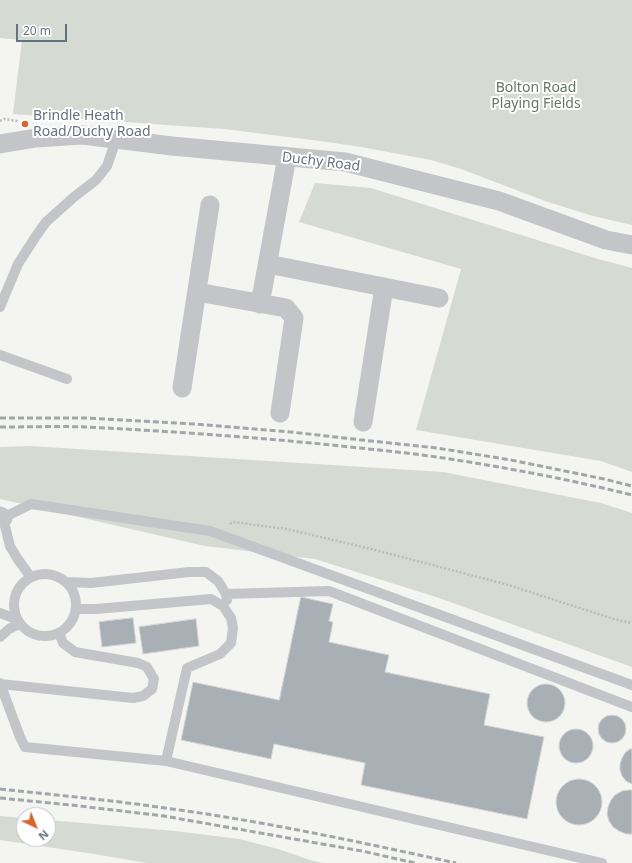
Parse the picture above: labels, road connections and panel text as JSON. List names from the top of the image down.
{
  "streets": {
    "street": ["Duchy Road"]
  },
  "parks": ["Bolton Road Playing Fields"],
  "places": ["Brindle Heath Road/Duchy Road"],
  "scale_bar": "20 m",
  "north": "bottom right"
}
